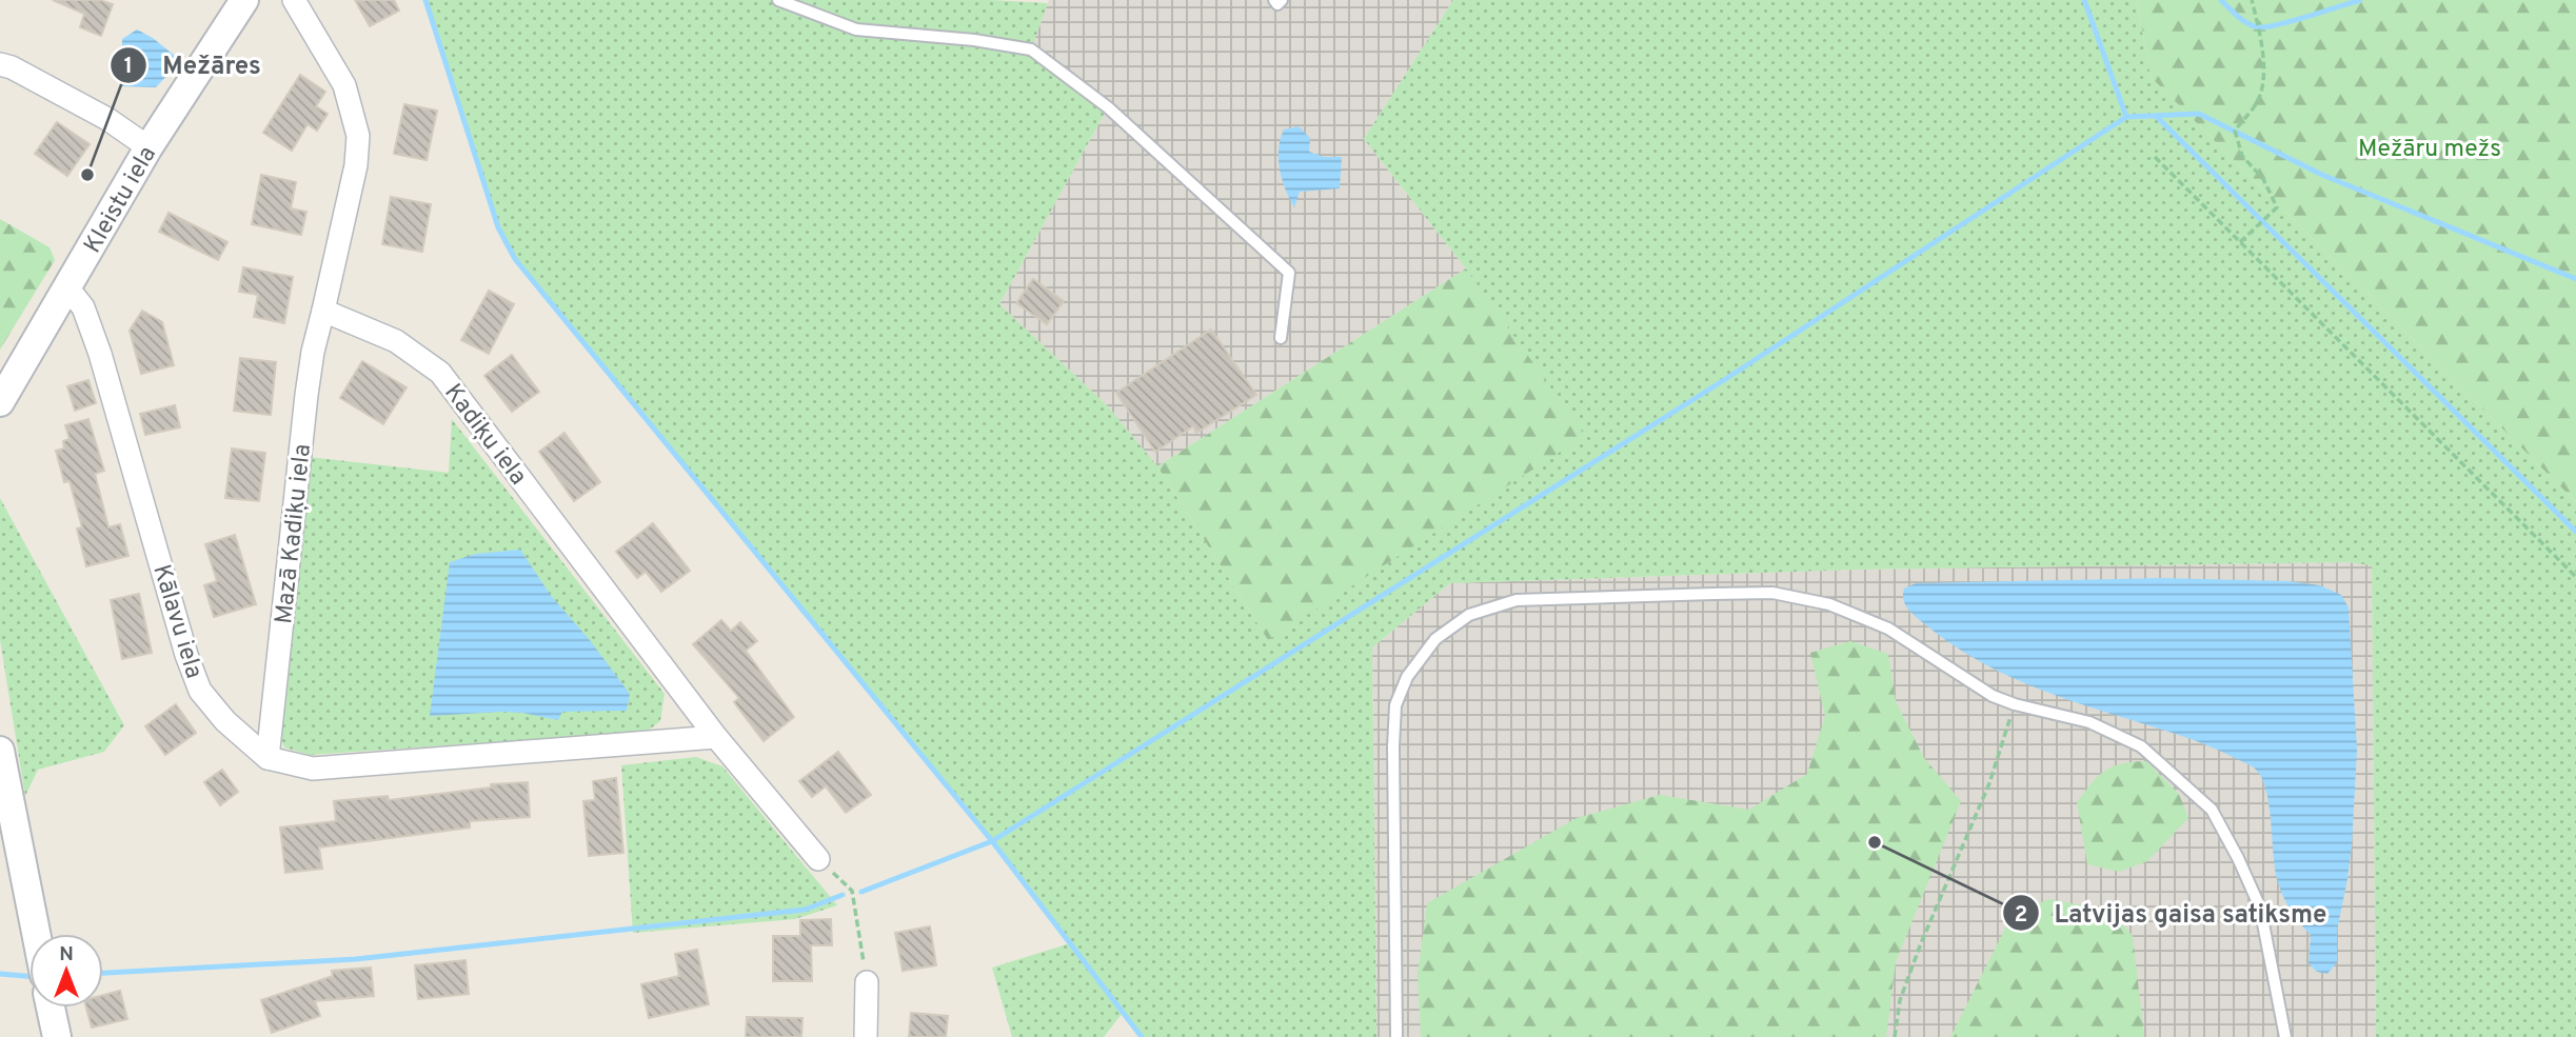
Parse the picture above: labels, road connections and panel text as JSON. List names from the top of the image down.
{
  "streets": {
    "street": [
      "Kleistu iela",
      "Kadiķu iela",
      "Mazā Kadiķu iela",
      "Kālavu iela"
    ]
  },
  "crossings": [
    ["Kleistu iela", "Kālavu iela"],
    ["Kadiķu iela", "Mazā Kadiķu iela"],
    ["Kadiķu iela", "Kālavu iela"],
    ["Mazā Kadiķu iela", "Kālavu iela"]
  ],
  "parks": ["Mežāru mežs"],
  "places": ["Mežāres", "Latvijas gaisa satiksme"],
  "north": "top"
}
